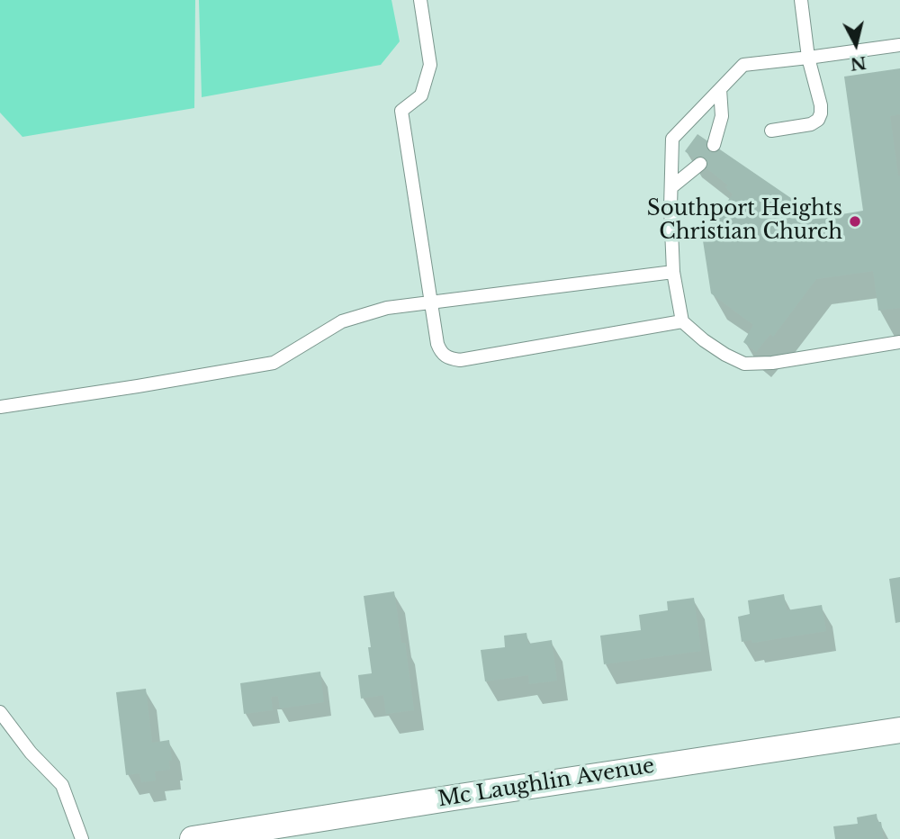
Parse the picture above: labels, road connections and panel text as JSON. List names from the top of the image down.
{
  "streets": {
    "street": ["Mc Laughlin Avenue"]
  },
  "places": ["Southport Heights Christian Church"],
  "north": "bottom"
}
